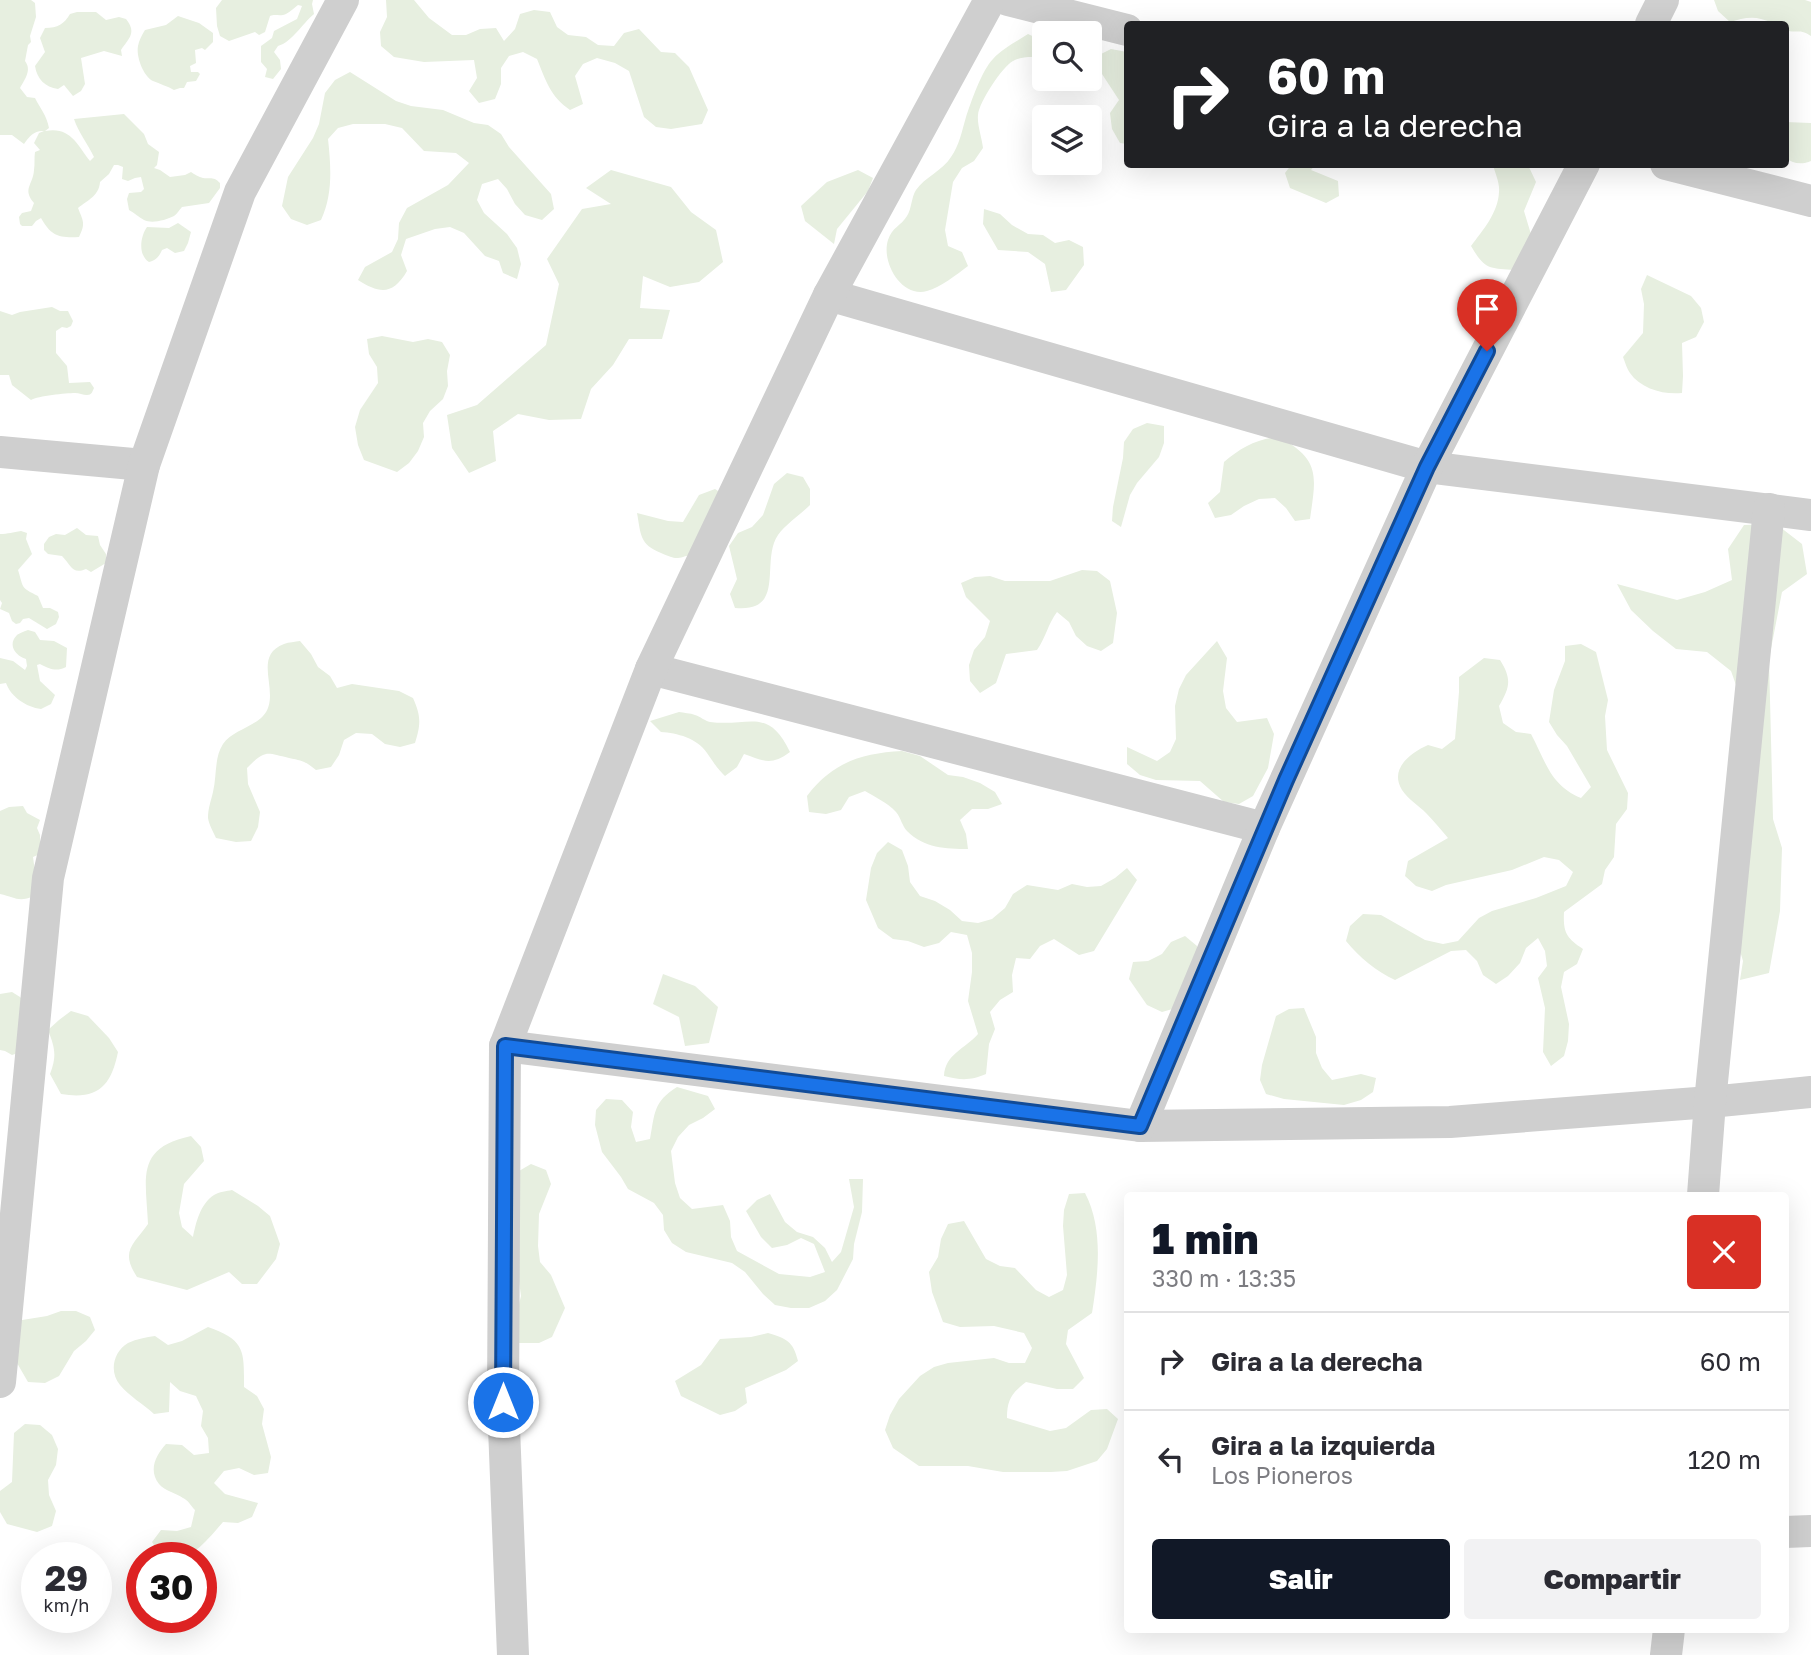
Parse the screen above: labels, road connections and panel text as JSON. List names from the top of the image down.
{
  "page": {
    "turn": ["60 m", "Gira a la derecha"],
    "heading": ["1 min", "330 m · 13:35"],
    "list": [
      {
        "name": "Gira a la derecha",
        "value": "60 m"
      },
      {
        "name": "Gira a la izquierda",
        "note": "Los Pioneros",
        "value": "120 m"
      }
    ],
    "buttons": ["Salir", "Compartir"],
    "speed": "29 km/h",
    "limit": "30"
  }
}
